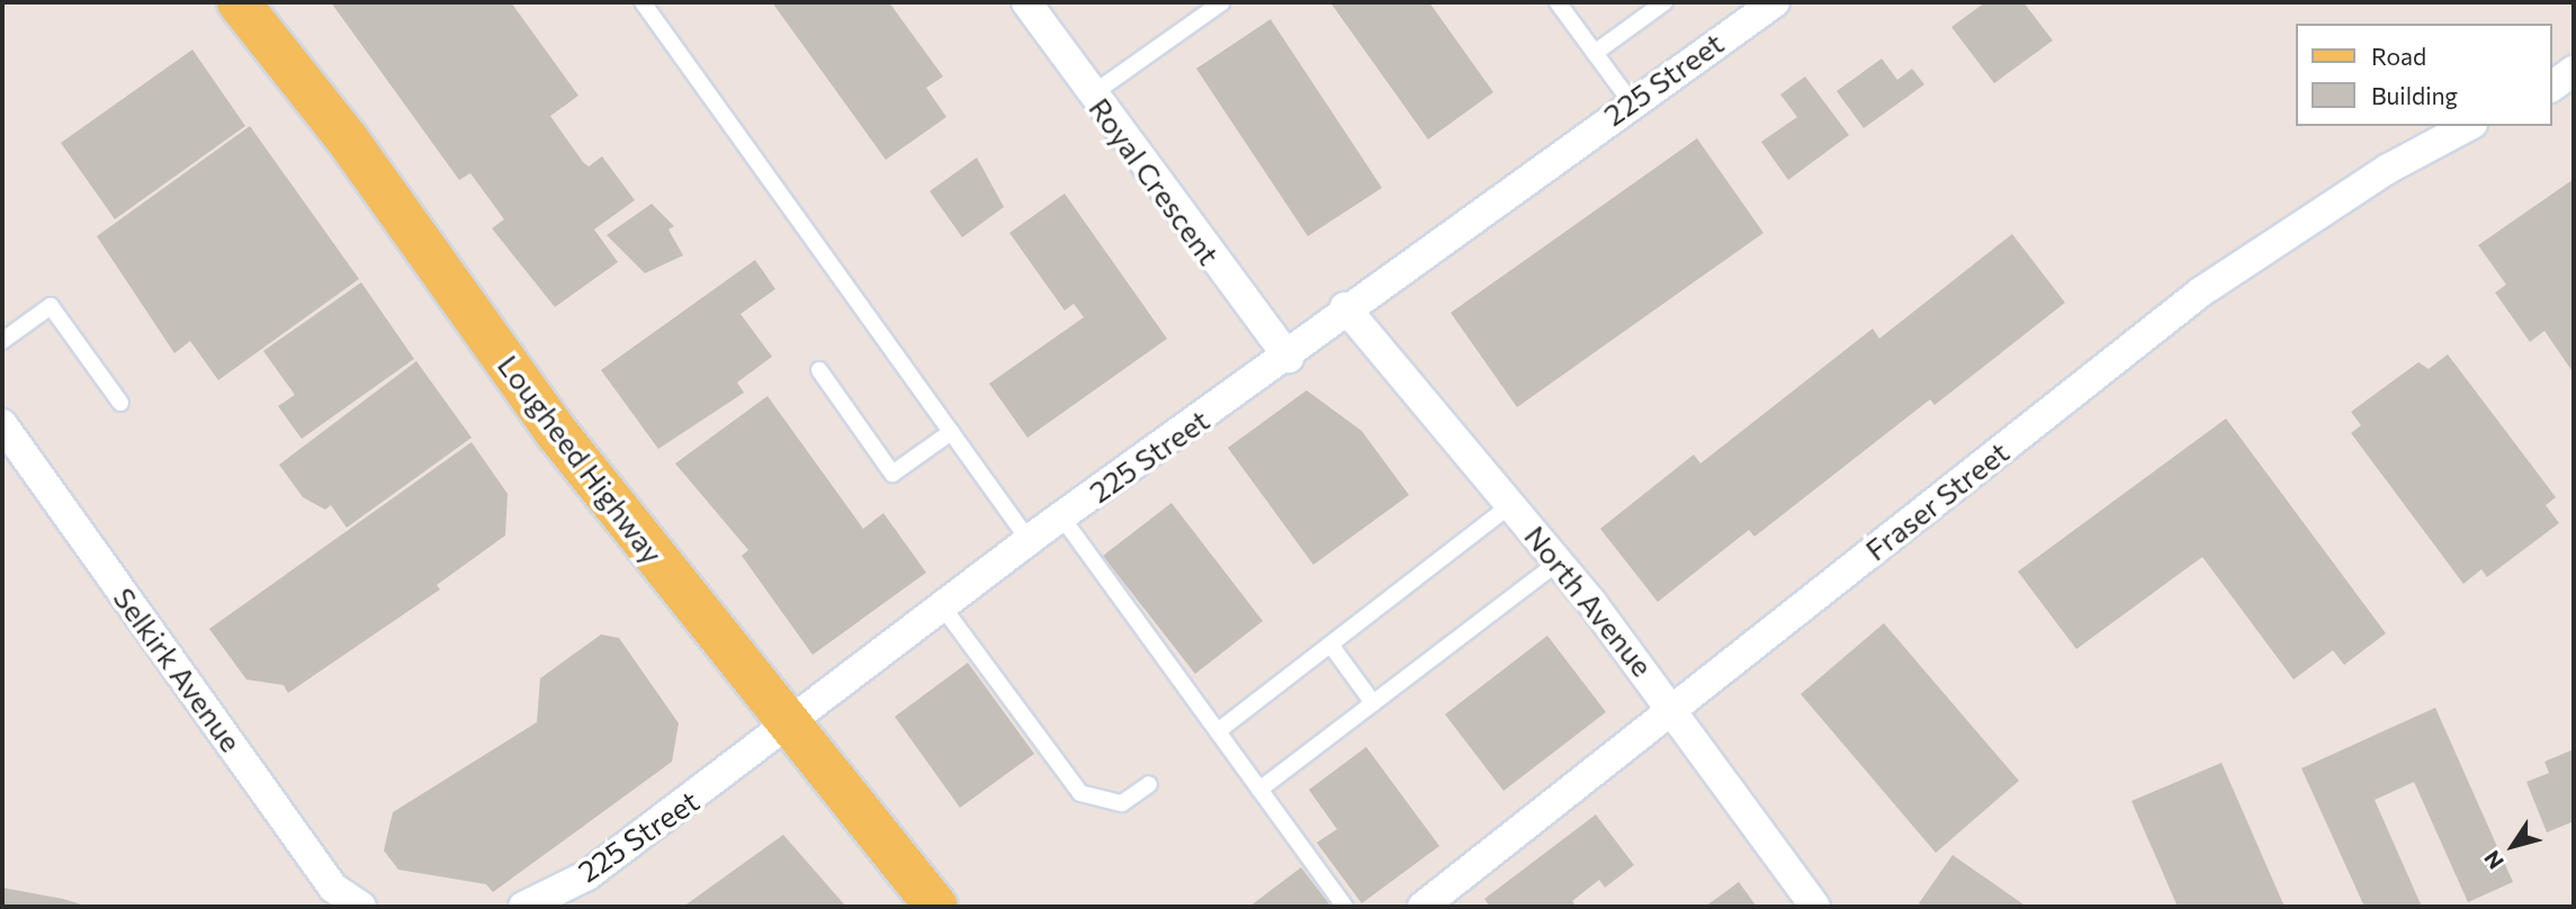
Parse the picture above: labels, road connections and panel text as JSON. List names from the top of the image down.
{
  "streets": {
    "main road": ["Lougheed Highway"],
    "street": [
      "225 Street",
      "Royal Crescent",
      "Fraser Street",
      "North Avenue",
      "Selkirk Avenue"
    ]
  },
  "crossings": [
    ["225 Street", "Royal Crescent"],
    ["225 Street", "Lougheed Highway"],
    ["225 Street", "North Avenue"],
    ["Fraser Street", "North Avenue"]
  ],
  "legend": ["Road", "Building"],
  "north": "bottom left"
}
